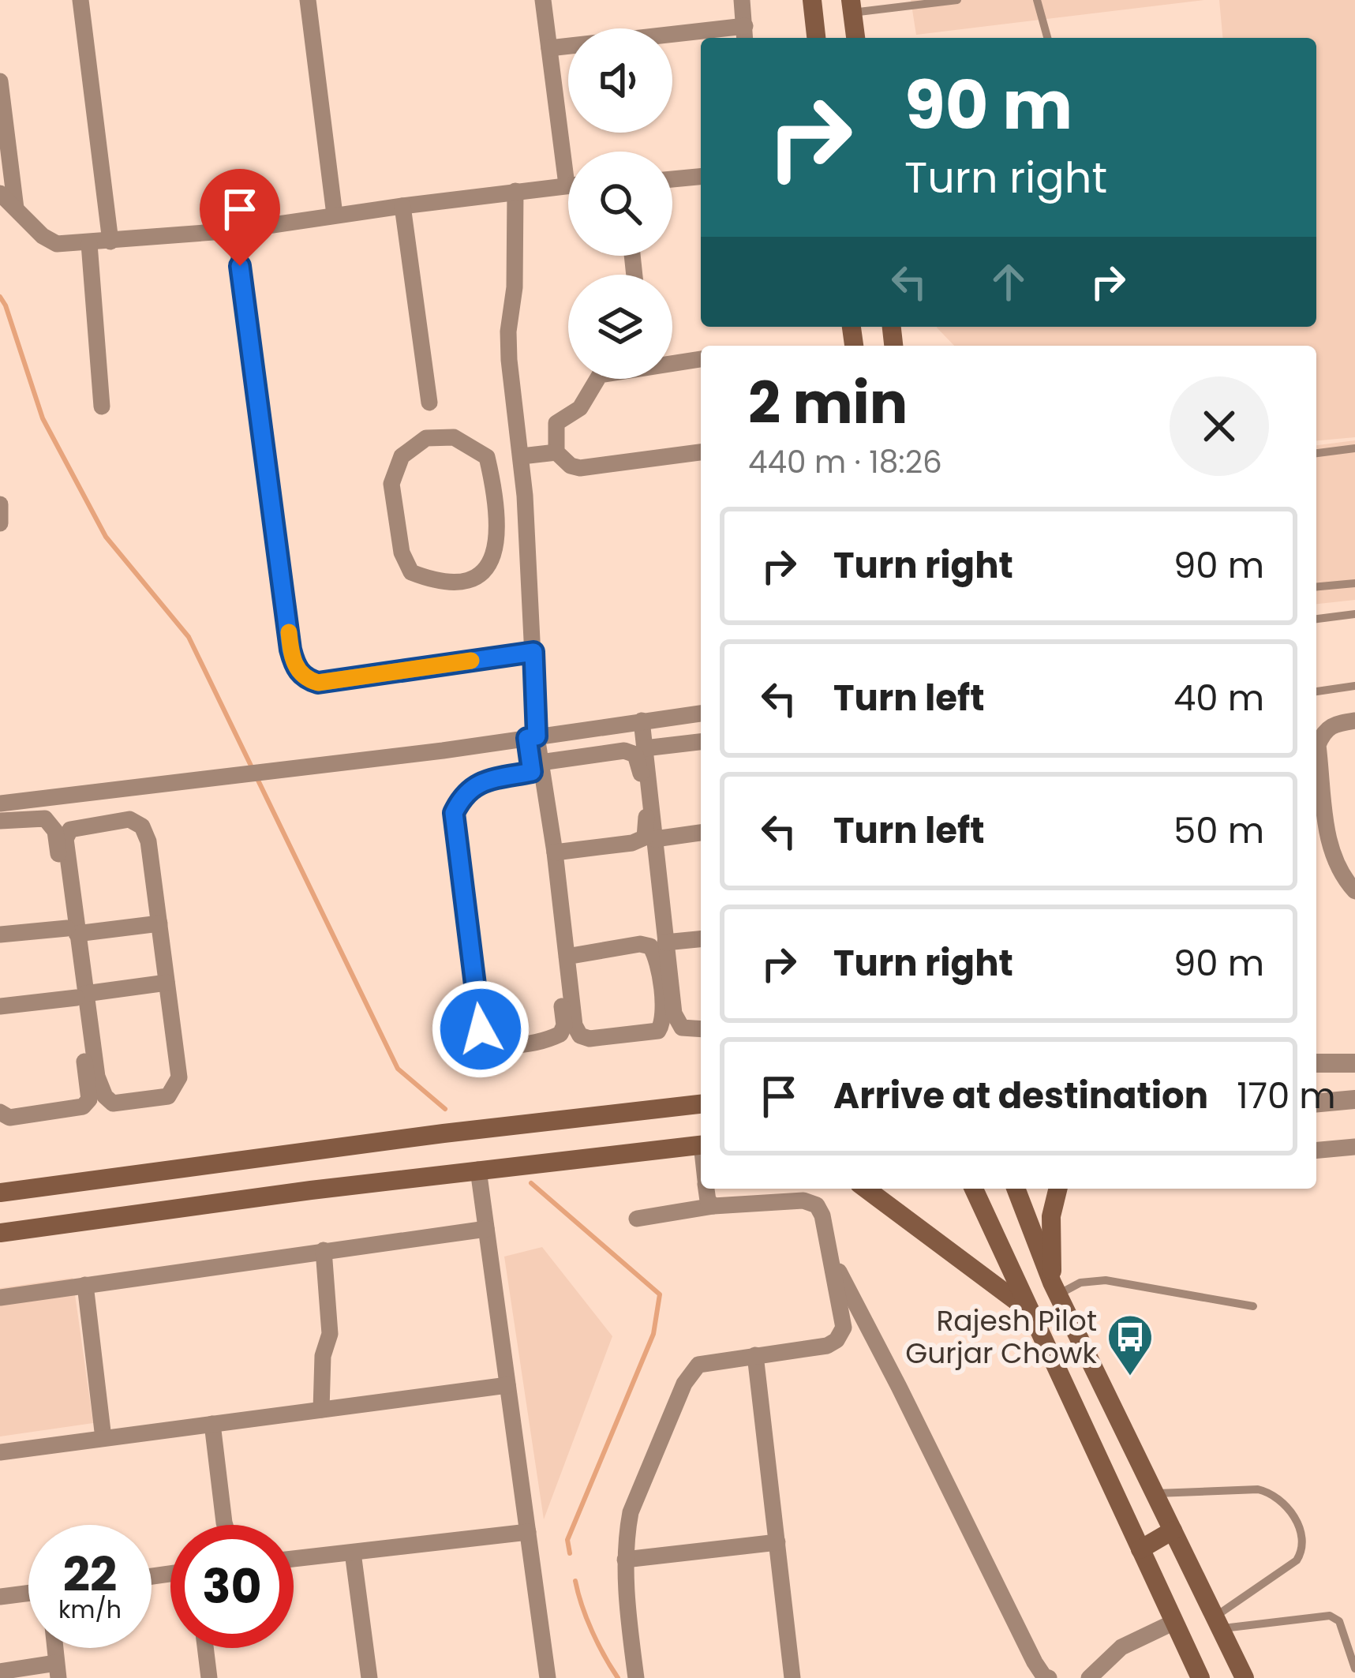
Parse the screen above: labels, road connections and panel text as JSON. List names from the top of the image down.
{
  "places": {
    "bus stop": ["Rajesh Pilot Gurjar Chowk"]
  },
  "page": {
    "turn": ["90 m", "Turn right"],
    "heading": ["2 min", "440 m · 18:26"],
    "list": [
      {
        "name": "Turn right",
        "value": "90 m"
      },
      {
        "name": "Turn left",
        "value": "40 m"
      },
      {
        "name": "Turn left",
        "value": "50 m"
      },
      {
        "name": "Turn right",
        "value": "90 m"
      },
      {
        "name": "Arrive at destination",
        "value": "170 m"
      }
    ],
    "speed": "22 km/h",
    "limit": "30"
  }
}
